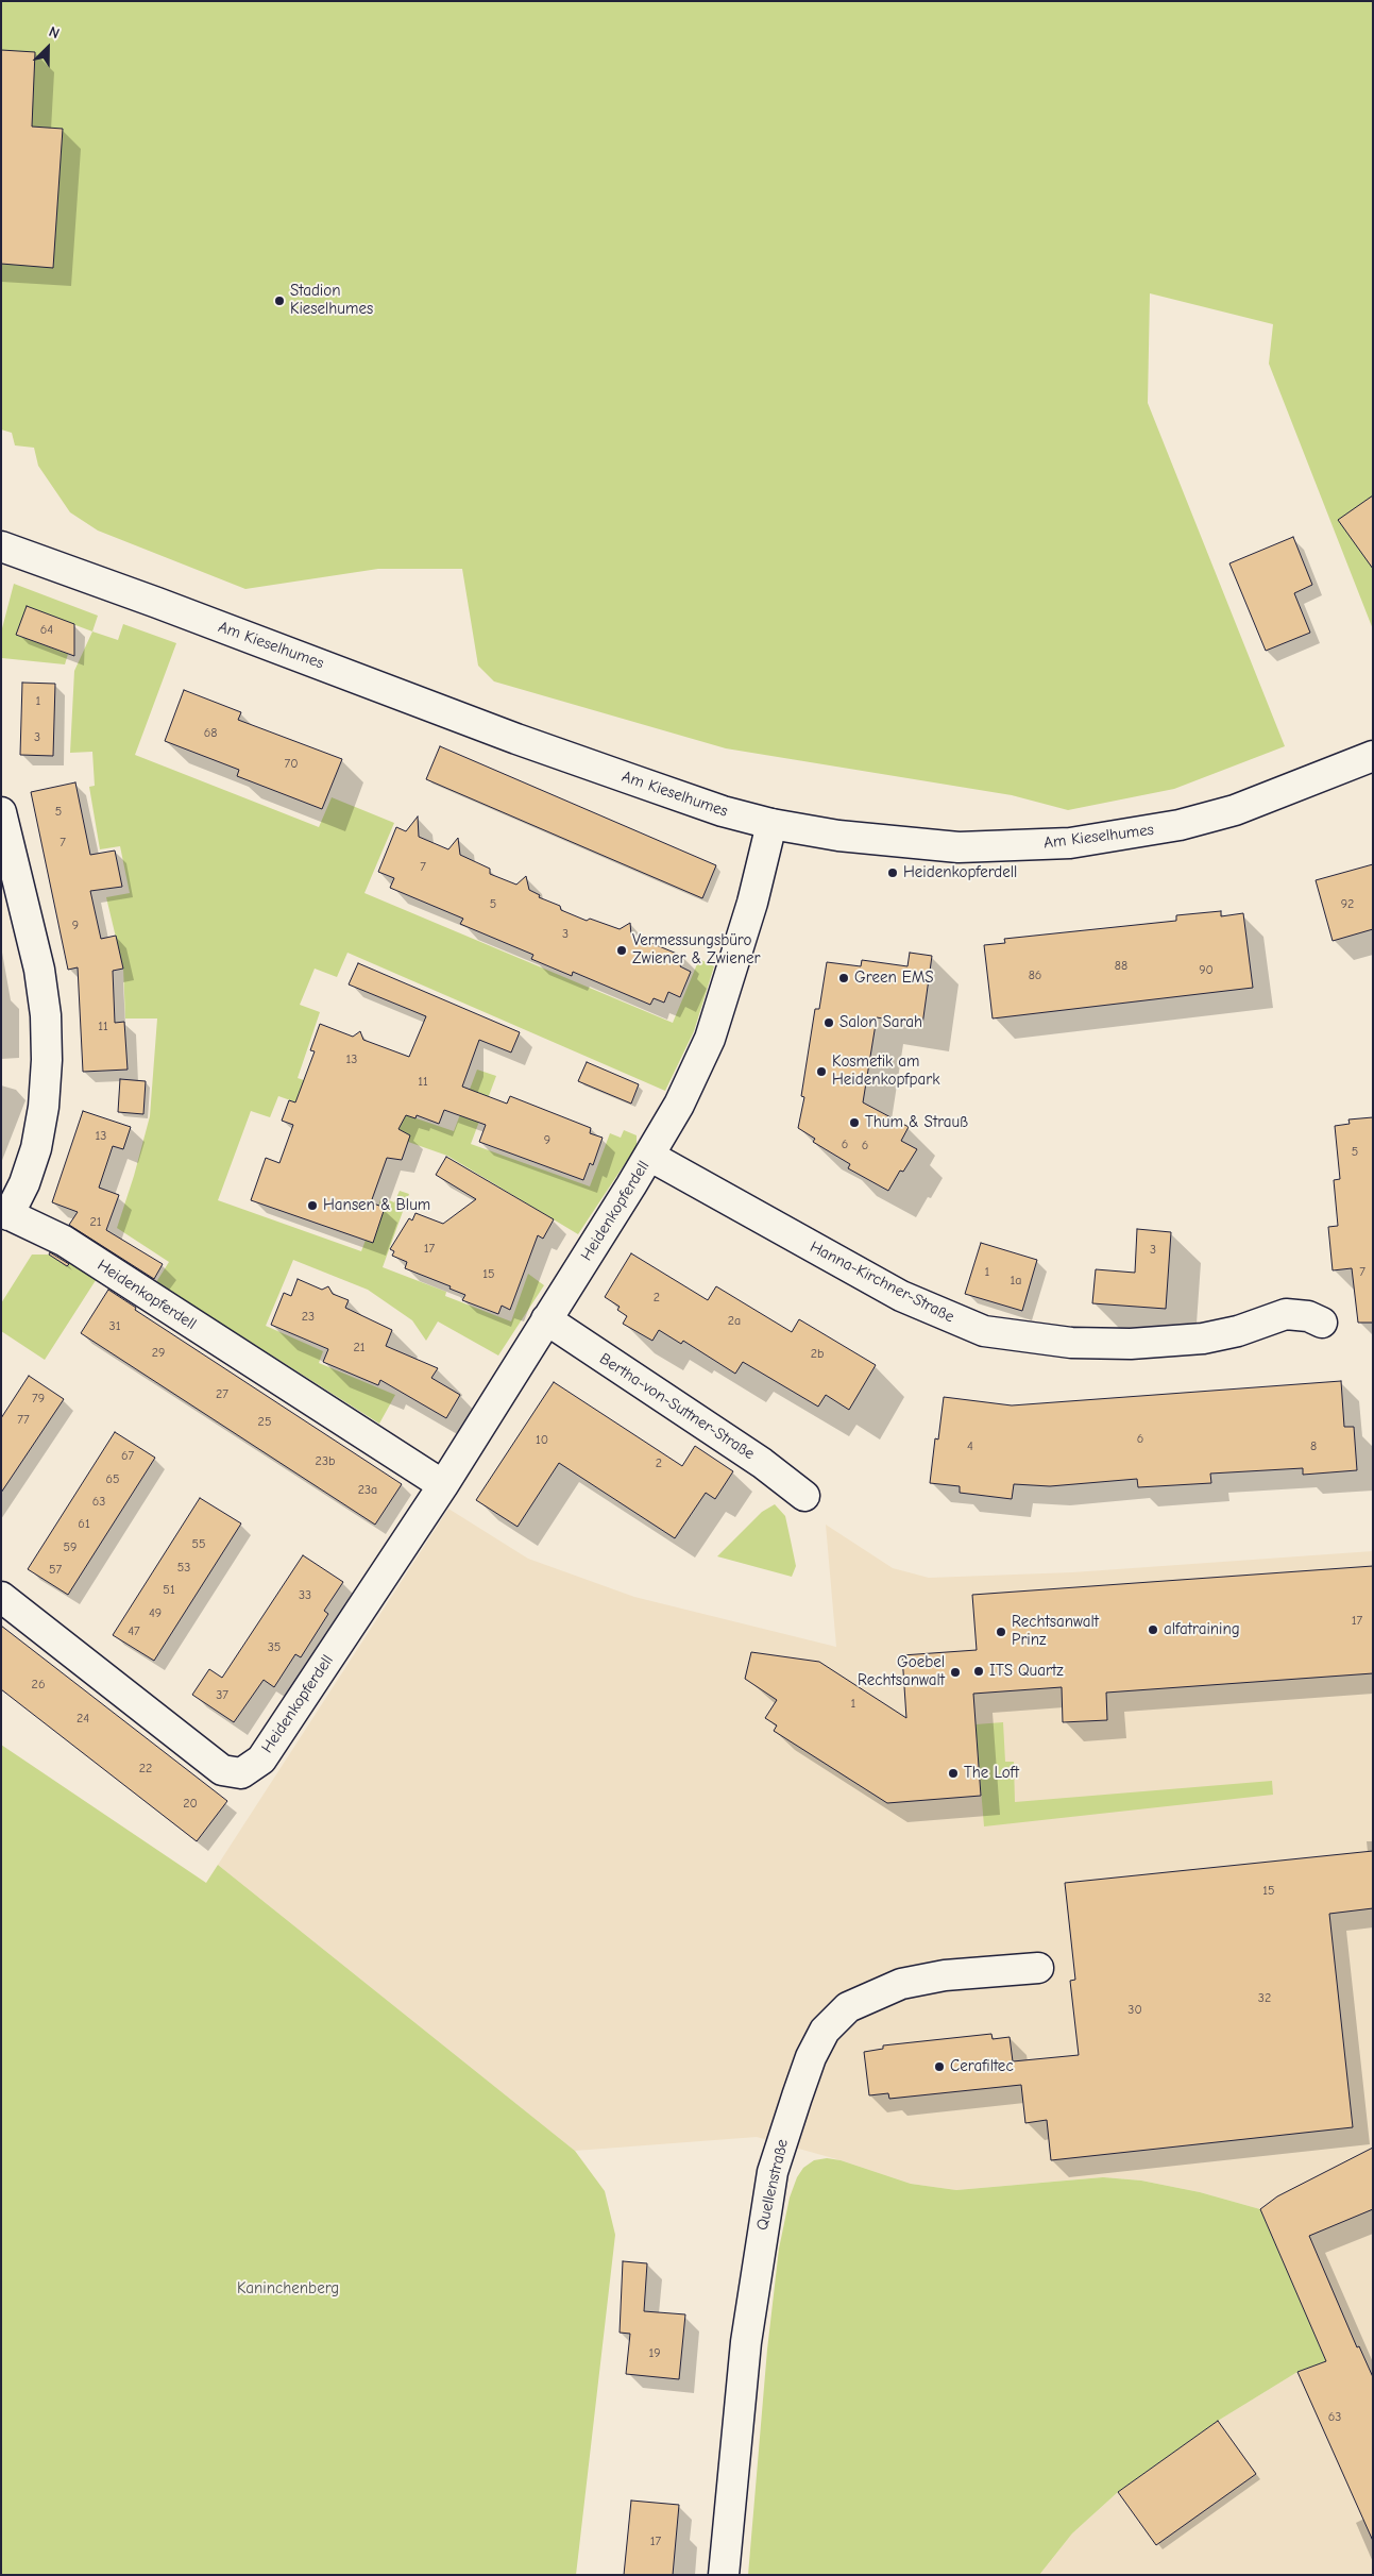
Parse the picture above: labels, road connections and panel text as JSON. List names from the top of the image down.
{
  "streets": {
    "street": [
      "Am Kieselhumes",
      "Heidenkopferdell",
      "Hanna-Kirchner-Straße",
      "Bertha-von-Suttner-Straße",
      "Quellenstraße"
    ]
  },
  "crossings": [
    ["Am Kieselhumes", "Heidenkopferdell"],
    ["Heidenkopferdell", "Hanna-Kirchner-Straße"],
    ["Heidenkopferdell", "Bertha-von-Suttner-Straße"]
  ],
  "parks": ["Kaninchenberg"],
  "places": [
    "Stadion Kieselhumes",
    "Heidenkopferdell",
    "Vermessungsbüro Zwiener & Zwiener",
    "Green EMS",
    "Salon Sarah",
    "Kosmetik am Heidenkopfpark",
    "Thum & Strauß",
    "Hansen & Blum",
    "alfatraining",
    "Rechtsanwalt Prinz",
    "ITS Quartz",
    "Goebel Rechtsanwalt",
    "The Loft",
    "Cerafiltec"
  ],
  "house_numbers": [
    "64",
    "1",
    "68",
    "3",
    "70",
    "5",
    "7",
    "7",
    "5",
    "92",
    "9",
    "3",
    "88",
    "90",
    "86",
    "11",
    "13",
    "11",
    "13",
    "9",
    "6",
    "6",
    "5",
    "21",
    "17",
    "3",
    "1",
    "7",
    "15",
    "1a",
    "2",
    "23",
    "2a",
    "31",
    "21",
    "29",
    "2b",
    "27",
    "79",
    "77",
    "25",
    "6",
    "10",
    "4",
    "8",
    "67",
    "23b",
    "2",
    "65",
    "23a",
    "63",
    "61",
    "55",
    "59",
    "53",
    "57",
    "51",
    "33",
    "49",
    "17",
    "47",
    "35",
    "26",
    "37",
    "1",
    "24",
    "22",
    "20",
    "15",
    "32",
    "30",
    "19",
    "63",
    "17"
  ],
  "north": "top right"
}
